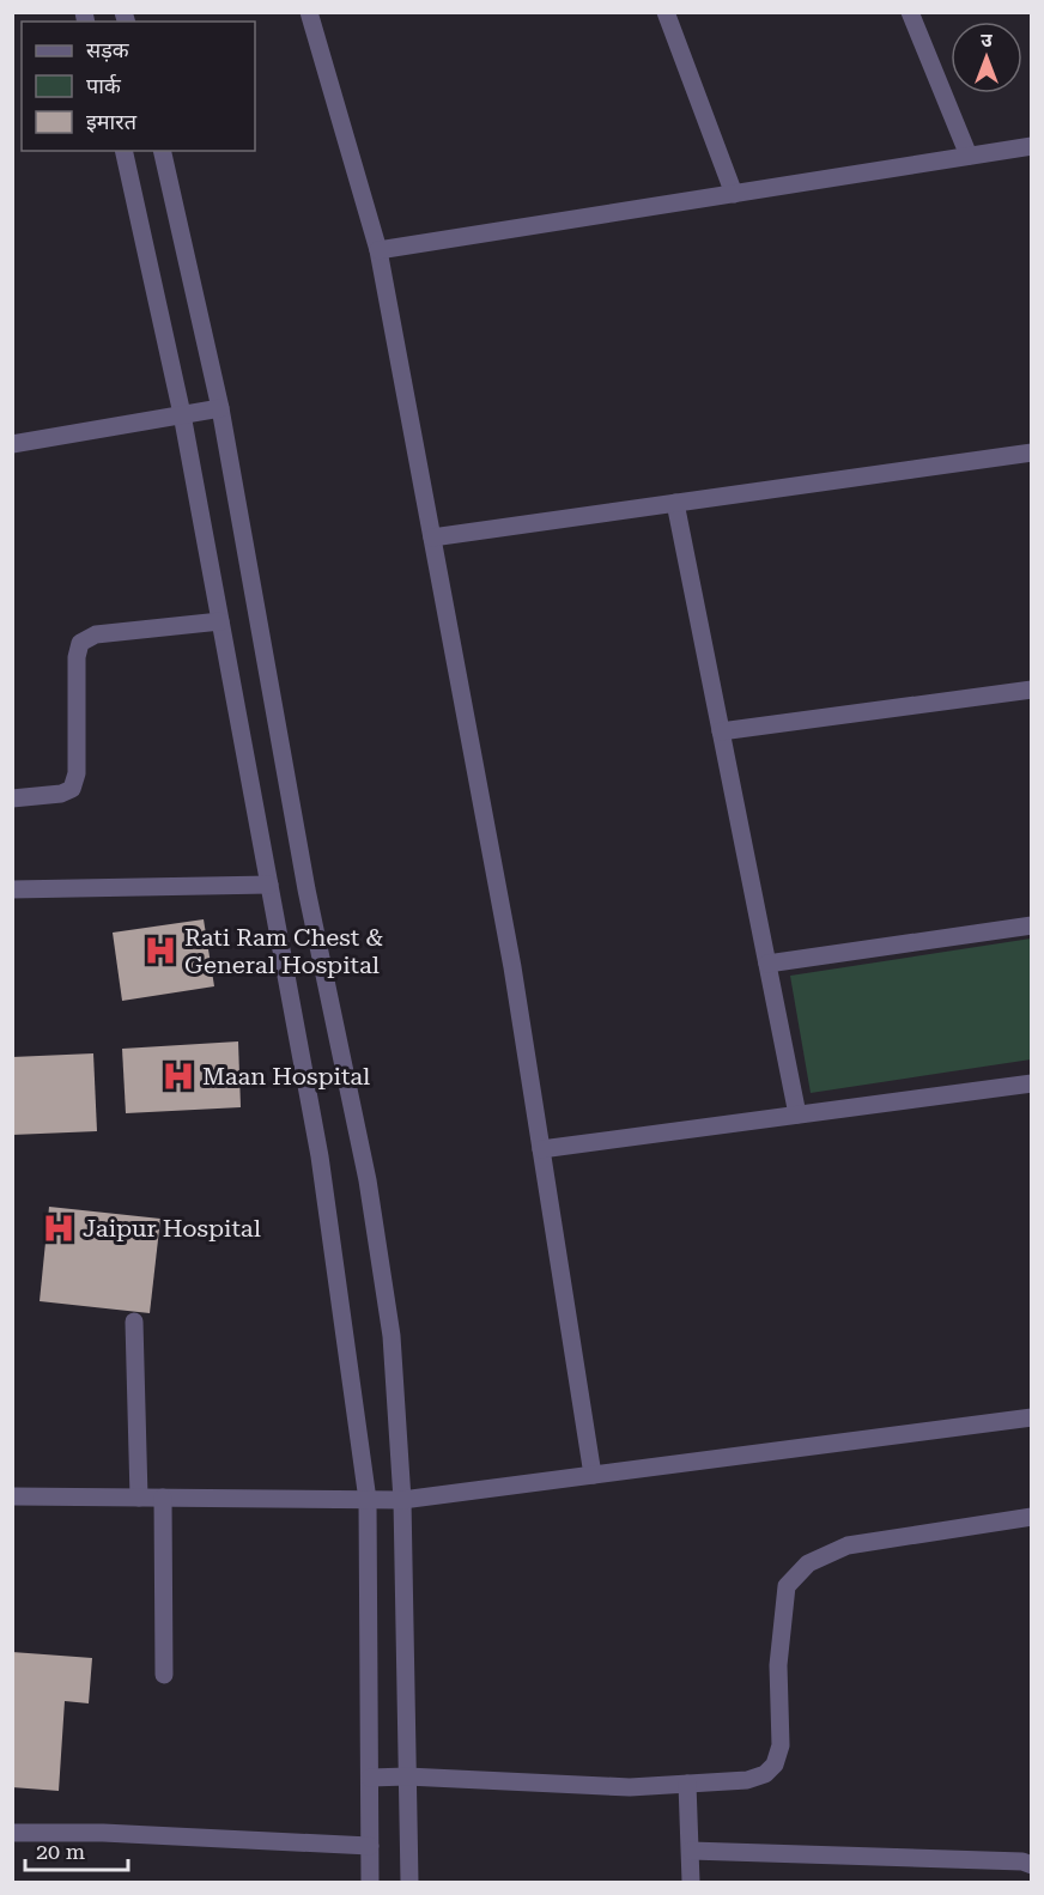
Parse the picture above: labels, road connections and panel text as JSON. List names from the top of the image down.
{
  "places": {
    "hospital": ["Rati Ram Chest & General Hospital", "Maan Hospital", "Jaipur Hospital"]
  },
  "legend": ["सड़क", "पार्क", "इमारत"],
  "scale_bar": "20 m",
  "north": "top"
}
